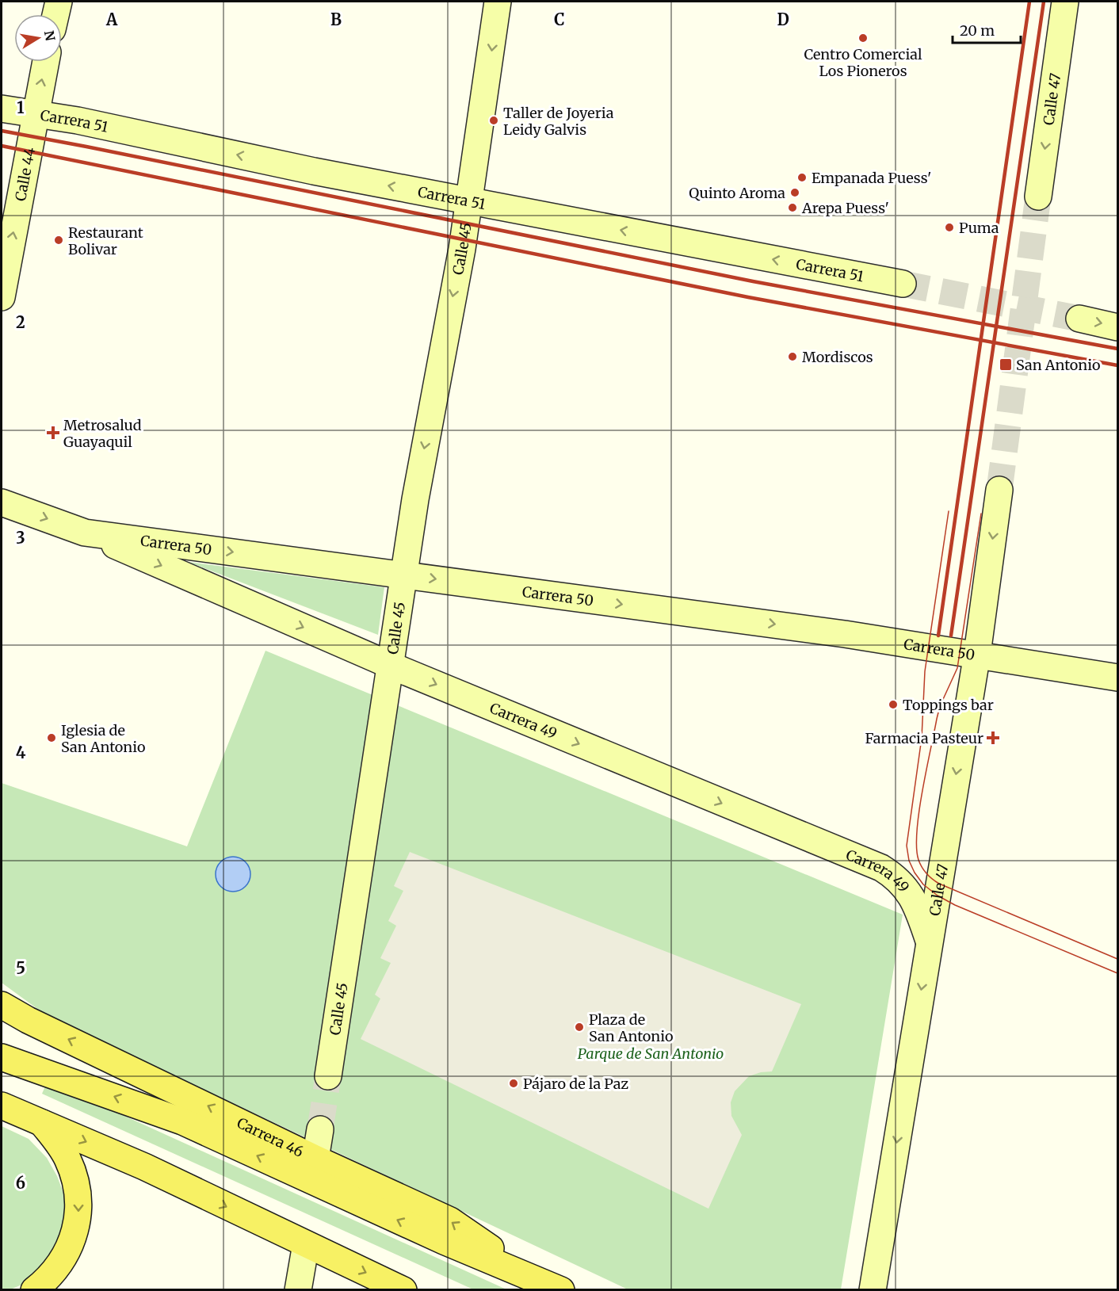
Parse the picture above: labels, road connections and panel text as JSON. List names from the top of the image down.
{
  "streets": {
    "main road": ["Carrera 46"],
    "street": [
      "Calle 47",
      "Carrera 51",
      "Calle 44",
      "Calle 45",
      "Carrera 50",
      "Carrera 49"
    ]
  },
  "crossings": [
    ["Calle 47", "Carrera 50"],
    ["Calle 47", "Carrera 49"],
    ["Carrera 51", "Calle 44"],
    ["Carrera 51", "Calle 45"],
    ["Calle 45", "Carrera 50"],
    ["Calle 45", "Carrera 49"],
    ["Carrera 50", "Carrera 49"]
  ],
  "one_way": [
    "Calle 47",
    "Carrera 51",
    "Calle 44",
    "Calle 45",
    "Carrera 50",
    "Carrera 49"
  ],
  "parks": ["Parque de San Antonio"],
  "places": {
    "other": [
      "Centro Comercial Los Pioneros",
      "Taller de Joyeria Leidy Galvis",
      "Empanada Puess'",
      "Quinto Aroma",
      "Arepa Puess'",
      "Puma",
      "Restaurant Bolivar",
      "Mordiscos",
      "Toppings bar",
      "Iglesia de San Antonio",
      "Plaza de San Antonio",
      "Pájaro de la Paz"
    ],
    "transit": ["San Antonio"],
    "health": ["Metrosalud Guayaquil", "Farmacia Pasteur"]
  },
  "scale_bar": "20 m",
  "north": "right",
  "grid": {
    "columns": [
      "A",
      "B",
      "C",
      "D"
    ],
    "rows": [
      "1",
      "2",
      "3",
      "4",
      "5",
      "6"
    ]
  }
}
